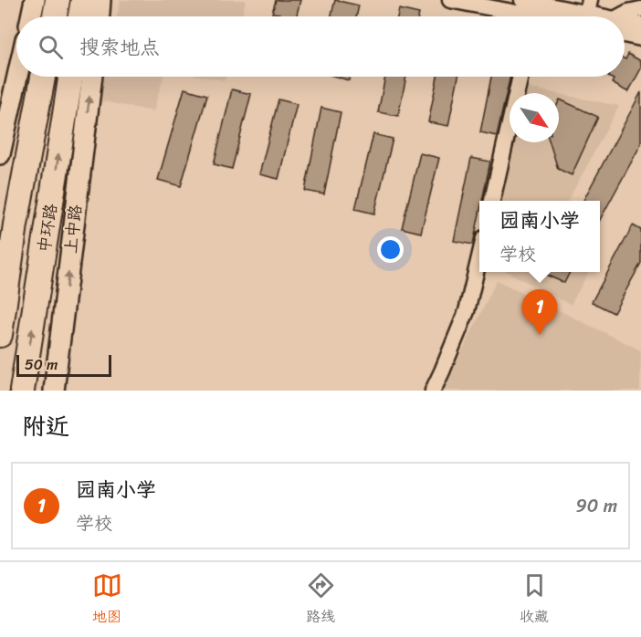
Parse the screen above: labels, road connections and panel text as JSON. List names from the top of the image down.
{
  "streets": {
    "highway": ["中环路"],
    "main road": ["上中路"]
  },
  "one_way": ["上中路"],
  "scale_bar": "50 m",
  "north": "bottom right",
  "page": {
    "search": "搜索地点",
    "popup": ["园南小学", "学校"],
    "pins": "1",
    "scale": "50 m",
    "heading": "附近",
    "list": [
      {
        "mark": "1",
        "name": "园南小学",
        "note": "学校",
        "value": "90 m"
      }
    ],
    "nav": ["地图", "路线", "收藏"]
  }
}
